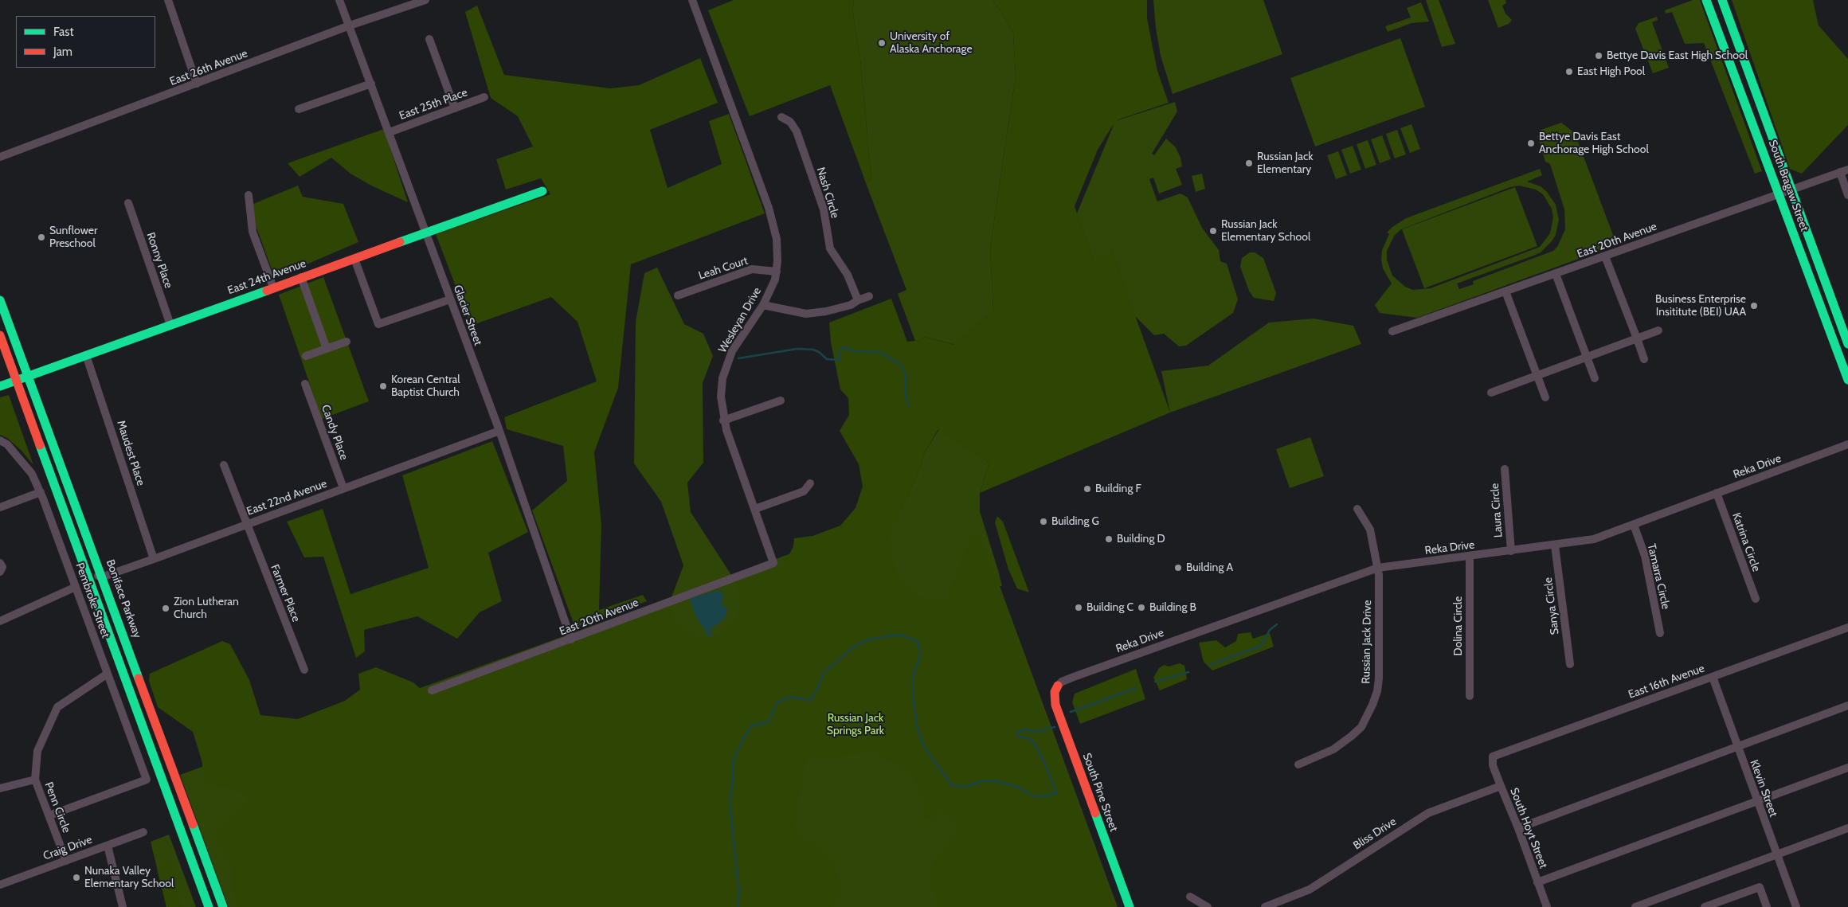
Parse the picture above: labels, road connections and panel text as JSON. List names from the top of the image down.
{
  "streets": {
    "main road": [
      "South Bragaw Street",
      "East 24th Avenue",
      "Boniface Parkway",
      "South Pine Street"
    ],
    "street": [
      "East 26th Avenue",
      "East 25th Place",
      "Nash Circle",
      "East 20th Avenue",
      "Ronny Place",
      "Leah Court",
      "Glacier Street",
      "Wesleyan Drive",
      "Candy Place",
      "Maudest Place",
      "Reka Drive",
      "East 22nd Avenue",
      "Laura Circle",
      "Katrina Circle",
      "Tamarra Circle",
      "Farmer Place",
      "Pembroke Street",
      "Sanya Circle",
      "Dolina Circle",
      "Russian Jack Drive",
      "East 16th Avenue",
      "Klevin Street",
      "Penn Circle",
      "South Hoyt Street",
      "Bliss Drive",
      "Craig Drive"
    ]
  },
  "crossings": [
    ["East 26th Avenue", "Glacier Street"],
    ["East 25th Place", "Glacier Street"],
    ["South Bragaw Street", "East 20th Avenue"],
    ["East 20th Avenue", "Glacier Street"],
    ["East 20th Avenue", "Wesleyan Drive"],
    ["Ronny Place", "East 24th Avenue"],
    ["Leah Court", "Wesleyan Drive"],
    ["East 24th Avenue", "Glacier Street"],
    ["East 24th Avenue", "Maudest Place"],
    ["East 24th Avenue", "Boniface Parkway"],
    ["Glacier Street", "East 22nd Avenue"],
    ["Candy Place", "East 22nd Avenue"],
    ["Maudest Place", "East 22nd Avenue"],
    ["Reka Drive", "Laura Circle"],
    ["Reka Drive", "Katrina Circle"],
    ["Reka Drive", "Tamarra Circle"],
    ["Reka Drive", "Sanya Circle"],
    ["Reka Drive", "Dolina Circle"],
    ["Reka Drive", "Russian Jack Drive"],
    ["Reka Drive", "South Pine Street"],
    ["East 22nd Avenue", "Farmer Place"],
    ["East 22nd Avenue", "Boniface Parkway"],
    ["Pembroke Street", "Penn Circle"],
    ["East 16th Avenue", "Klevin Street"],
    ["East 16th Avenue", "South Hoyt Street"],
    ["Penn Circle", "Craig Drive"],
    ["South Hoyt Street", "Bliss Drive"]
  ],
  "parks": ["Russian Jack Springs Park"],
  "places": [
    "University of Alaska Anchorage",
    "Bettye Davis East High School",
    "East High Pool",
    "Bettye Davis East Anchorage High School",
    "Russian Jack Elementary",
    "Russian Jack Elementary School",
    "Sunflower Preschool",
    "Business Enterprise Insititute (BEI) UAA",
    "Korean Central Baptist Church",
    "Building F",
    "Building G",
    "Building D",
    "Building A",
    "Building C",
    "Building B",
    "Zion Lutheran Church",
    "Nunaka Valley Elementary School"
  ],
  "legend": ["Fast", "Jam"]
}
